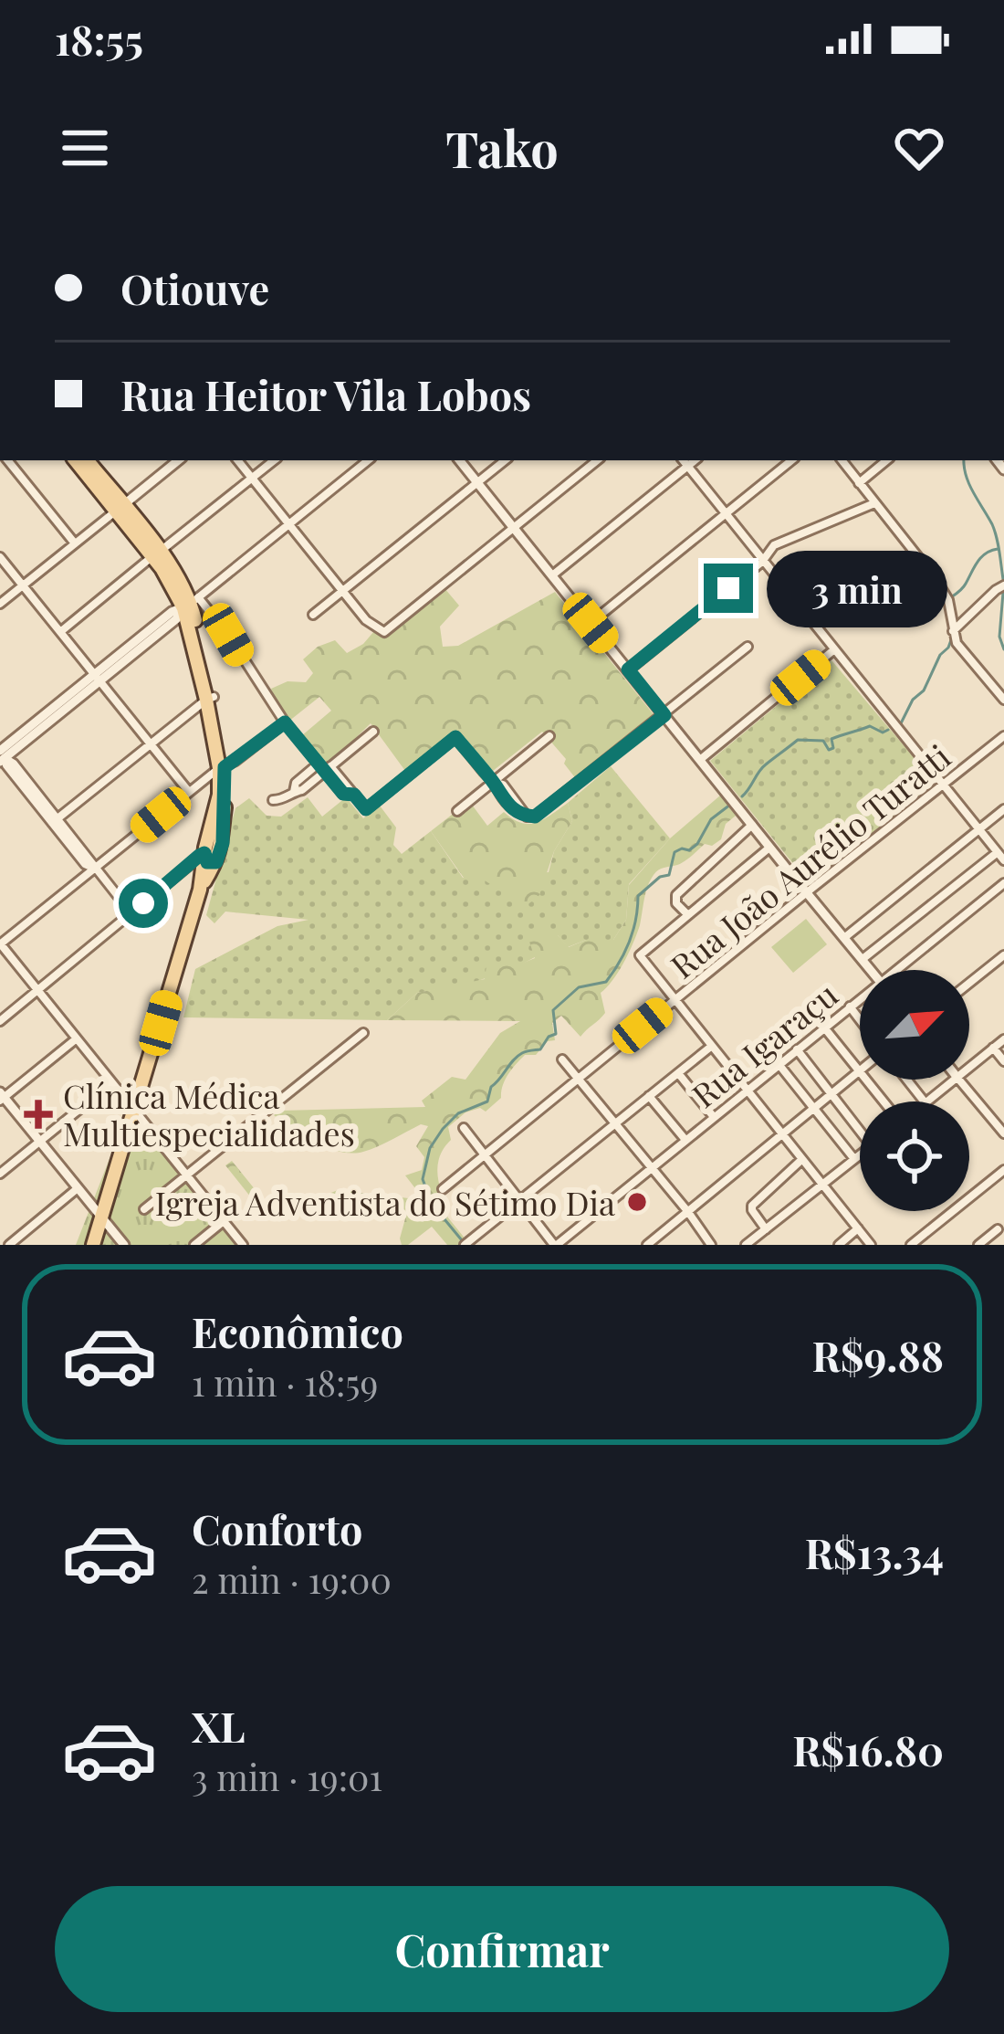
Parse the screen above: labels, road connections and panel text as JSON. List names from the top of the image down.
{
  "streets": {
    "street": ["Rua João Aurélio Turatti", "Rua Igaraçu"]
  },
  "places": {
    "health": ["Clínica Médica Multiespecialidades"],
    "other": ["Igreja Adventista do Sétimo Dia"]
  },
  "north": "top right",
  "page": {
    "status": "18:55",
    "header": "Tako",
    "banner": ["Otiouve", "Rua Heitor Vila Lobos"],
    "bubble": "3 min",
    "list": [
      {
        "name": "Econômico",
        "note": "1 min · 18:59",
        "value": "R$9.88"
      },
      {
        "name": "Conforto",
        "note": "2 min · 19:00",
        "value": "R$13.34"
      },
      {
        "name": "XL",
        "note": "3 min · 19:01",
        "value": "R$16.80"
      }
    ],
    "buttons": "Confirmar"
  }
}
